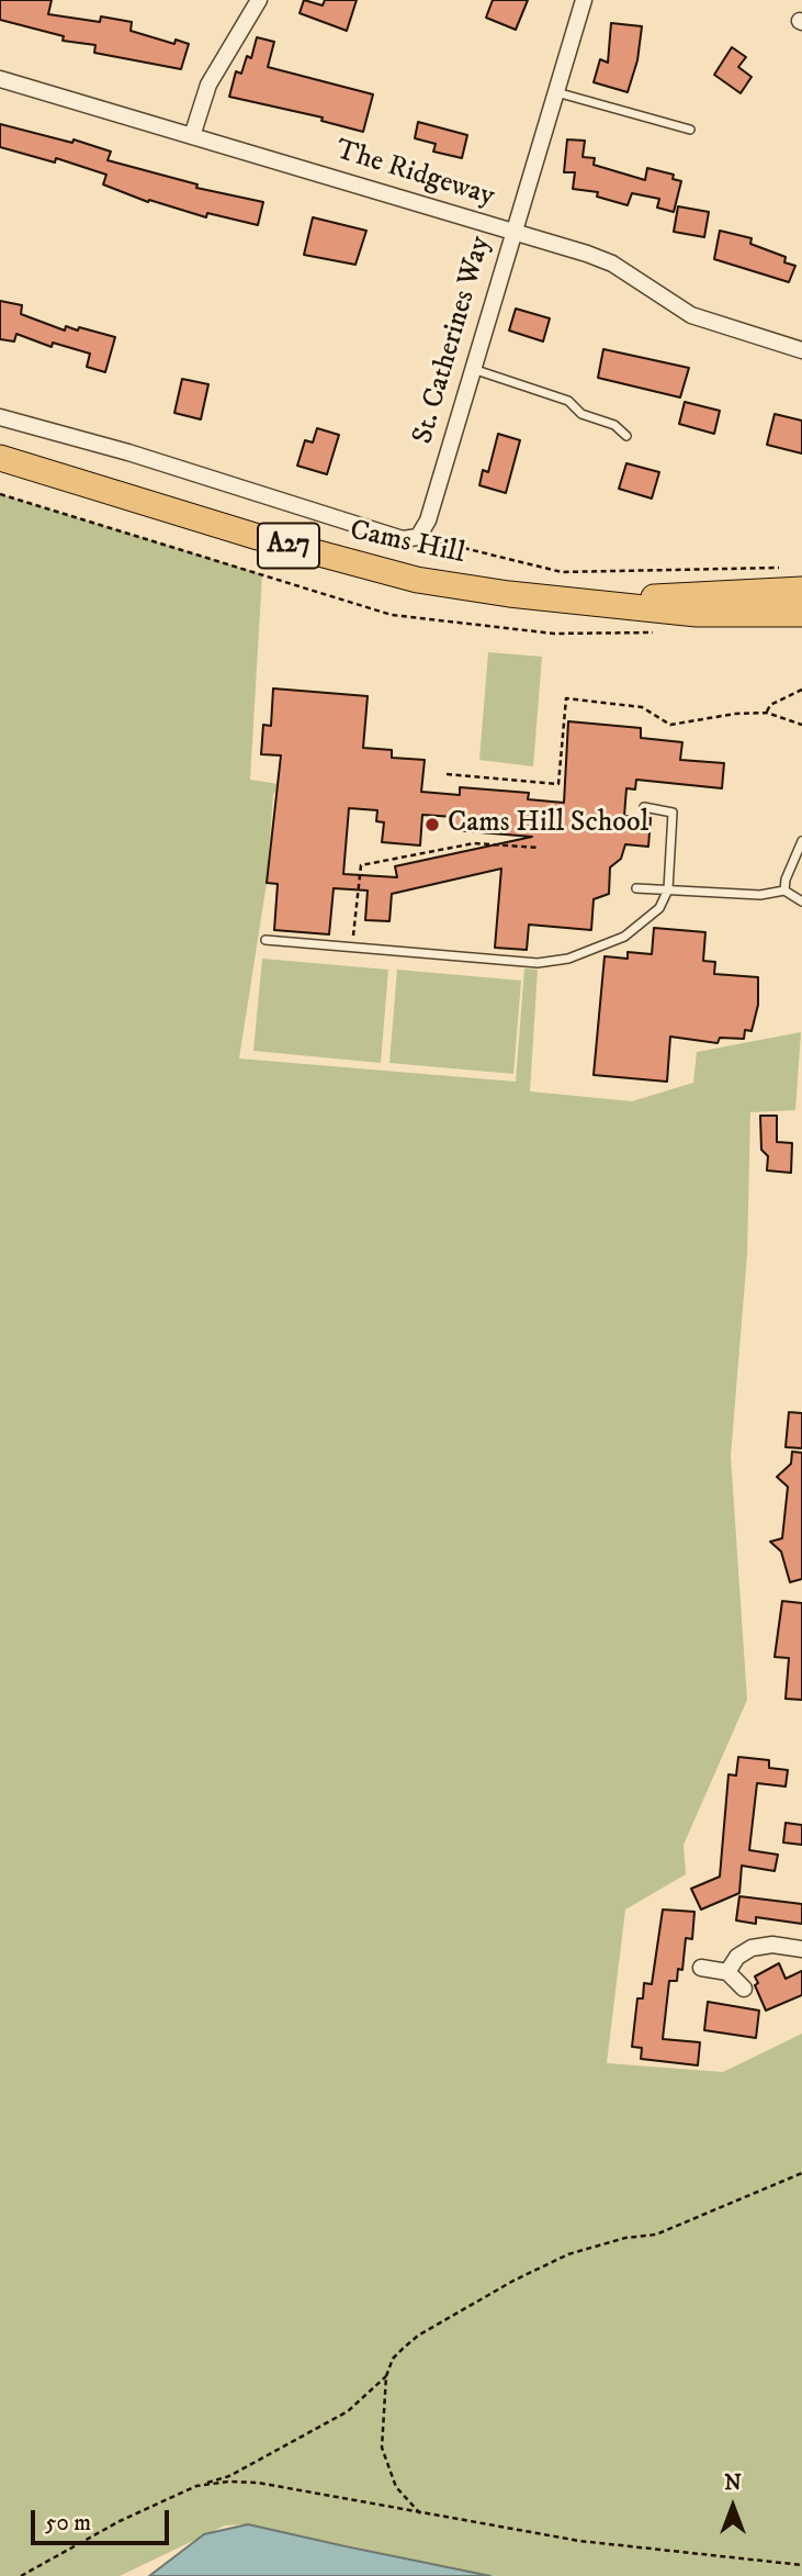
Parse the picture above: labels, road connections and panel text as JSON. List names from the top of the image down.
{
  "streets": {
    "main road": ["Cams Hill", "A27"],
    "street": ["The Ridgeway", "St. Catherines Way"]
  },
  "crossings": [
    ["The Ridgeway", "St. Catherines Way"],
    ["St. Catherines Way", "Cams Hill"]
  ],
  "places": ["Cams Hill School"],
  "scale_bar": "50 m",
  "north": "top"
}
